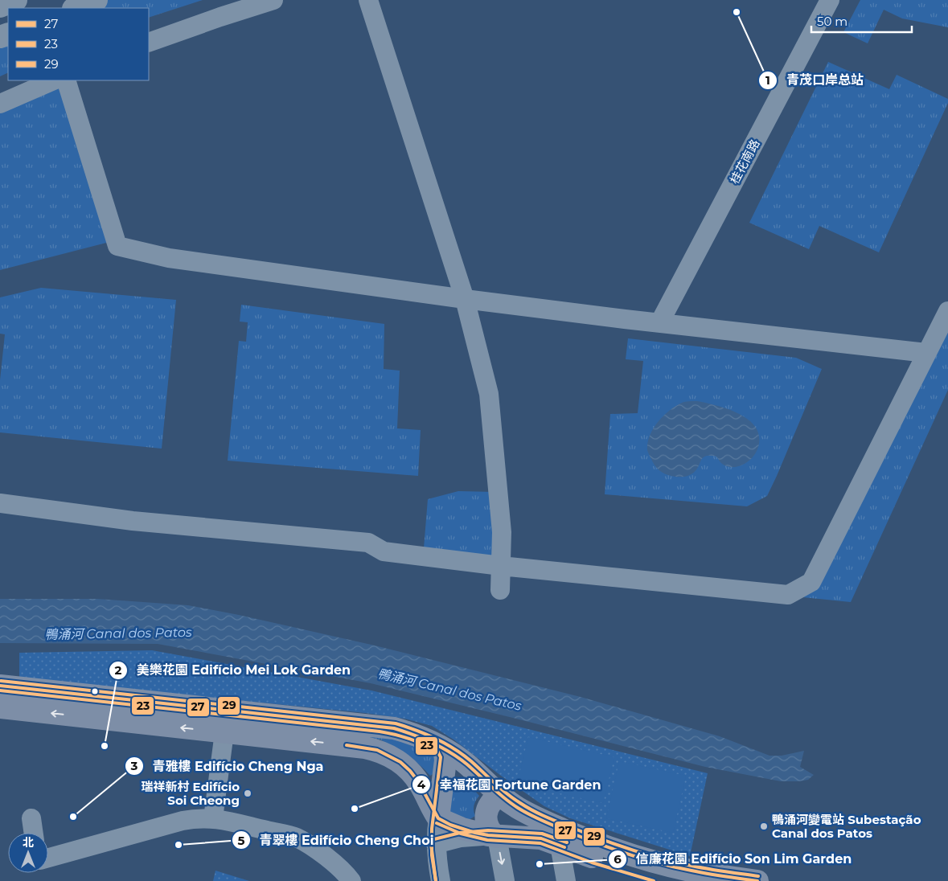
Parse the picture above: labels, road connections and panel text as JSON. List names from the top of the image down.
{
  "streets": {
    "street": ["桂花南路"]
  },
  "water": ["鴨涌河 Canal dos Patos"],
  "places": [
    "青茂口岸总站",
    "美樂花園 Edifício Mei Lok Garden",
    "瑞祥新村 Edifício Soi Cheong",
    "幸福花園 Fortune Garden",
    "青雅樓 Edifício Cheng Nga",
    "鴨涌河變電站 Subestação Canal dos Patos",
    "青翠樓 Edifício Cheng Choi",
    "信廉花園 Edifício Son Lim Garden"
  ],
  "lines": ["transit line 29", "transit line 27", "transit line 23"],
  "legend": ["27", "23", "29"],
  "scale_bar": "50 m",
  "north": "top"
}
